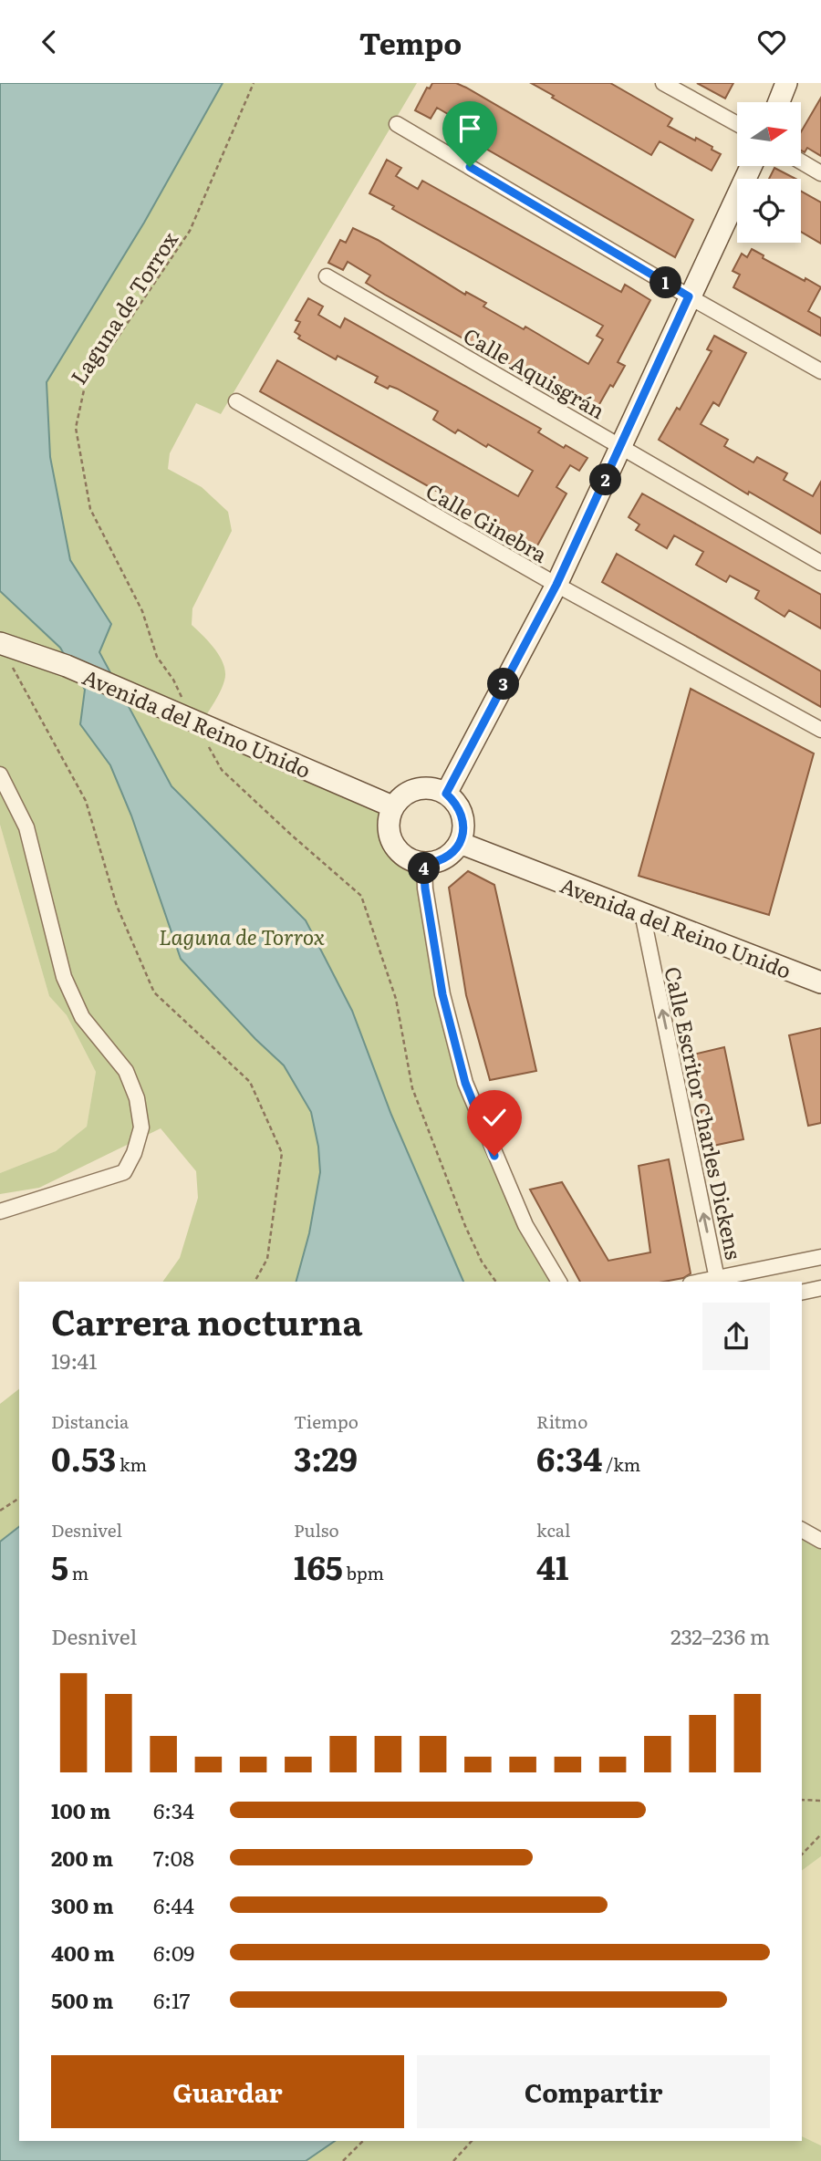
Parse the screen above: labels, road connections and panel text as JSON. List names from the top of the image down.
{
  "streets": {
    "street": [
      "Calle Aquisgrán",
      "Calle Ginebra",
      "Avenida del Reino Unido",
      "Calle Escritor Charles Dickens"
    ],
    "path": ["Laguna de Torrox"]
  },
  "crossings": [
    ["Laguna de Torrox", "Avenida del Reino Unido"],
    ["Avenida del Reino Unido", "Calle Escritor Charles Dickens"]
  ],
  "one_way": ["Calle Escritor Charles Dickens"],
  "parks": ["Laguna de Torrox"],
  "north": "right",
  "page": {
    "header": "Tempo",
    "pins": [
      "1",
      "2",
      "3",
      "4"
    ],
    "heading": ["Carrera nocturna", "19:41"],
    "stats": [
      ["Distancia", "0.53 km"],
      ["Tiempo", "3:29"],
      ["Ritmo", "6:34 /km"],
      ["Desnivel", "5 m"],
      ["Pulso", "165 bpm"],
      ["kcal", "41"]
    ],
    "chart": ["Desnivel", "232–236 m"],
    "list": [
      {
        "name": "100 m",
        "note": "6:34"
      },
      {
        "name": "200 m",
        "note": "7:08"
      },
      {
        "name": "300 m",
        "note": "6:44"
      },
      {
        "name": "400 m",
        "note": "6:09"
      },
      {
        "name": "500 m",
        "note": "6:17"
      }
    ],
    "buttons": ["Guardar", "Compartir"]
  }
}
